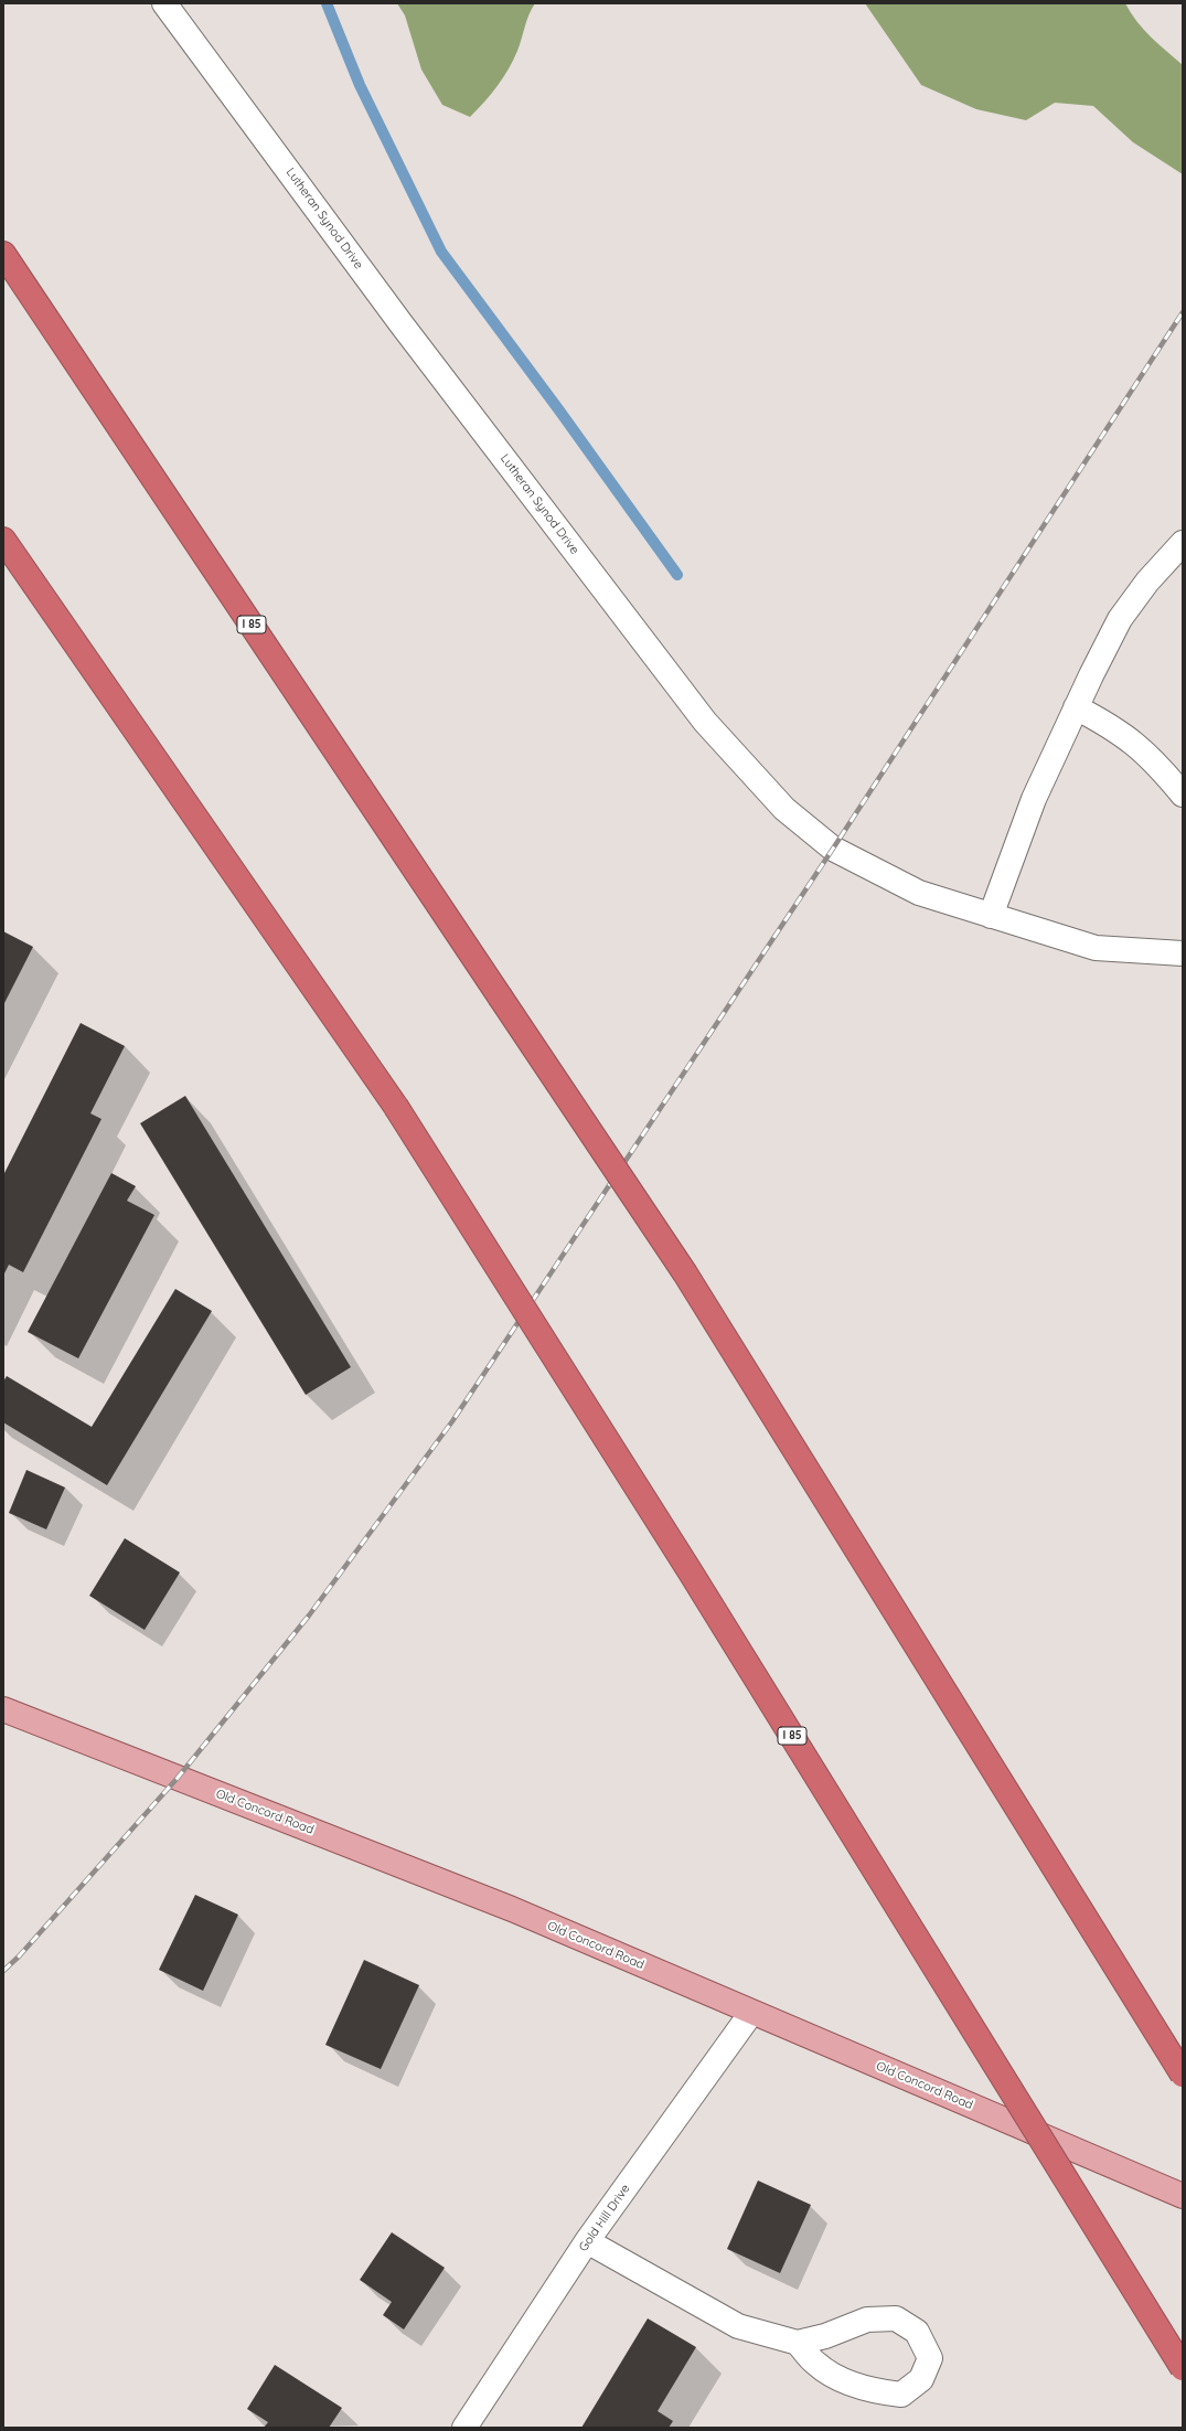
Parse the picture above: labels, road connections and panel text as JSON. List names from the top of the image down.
{
  "streets": {
    "highway": ["I 85"],
    "main road": ["Old Concord Road"],
    "street": ["Lutheran Synod Drive", "Gold Hill Drive"]
  },
  "crossings": [
    ["Old Concord Road", "Gold Hill Drive"]
  ]
}
